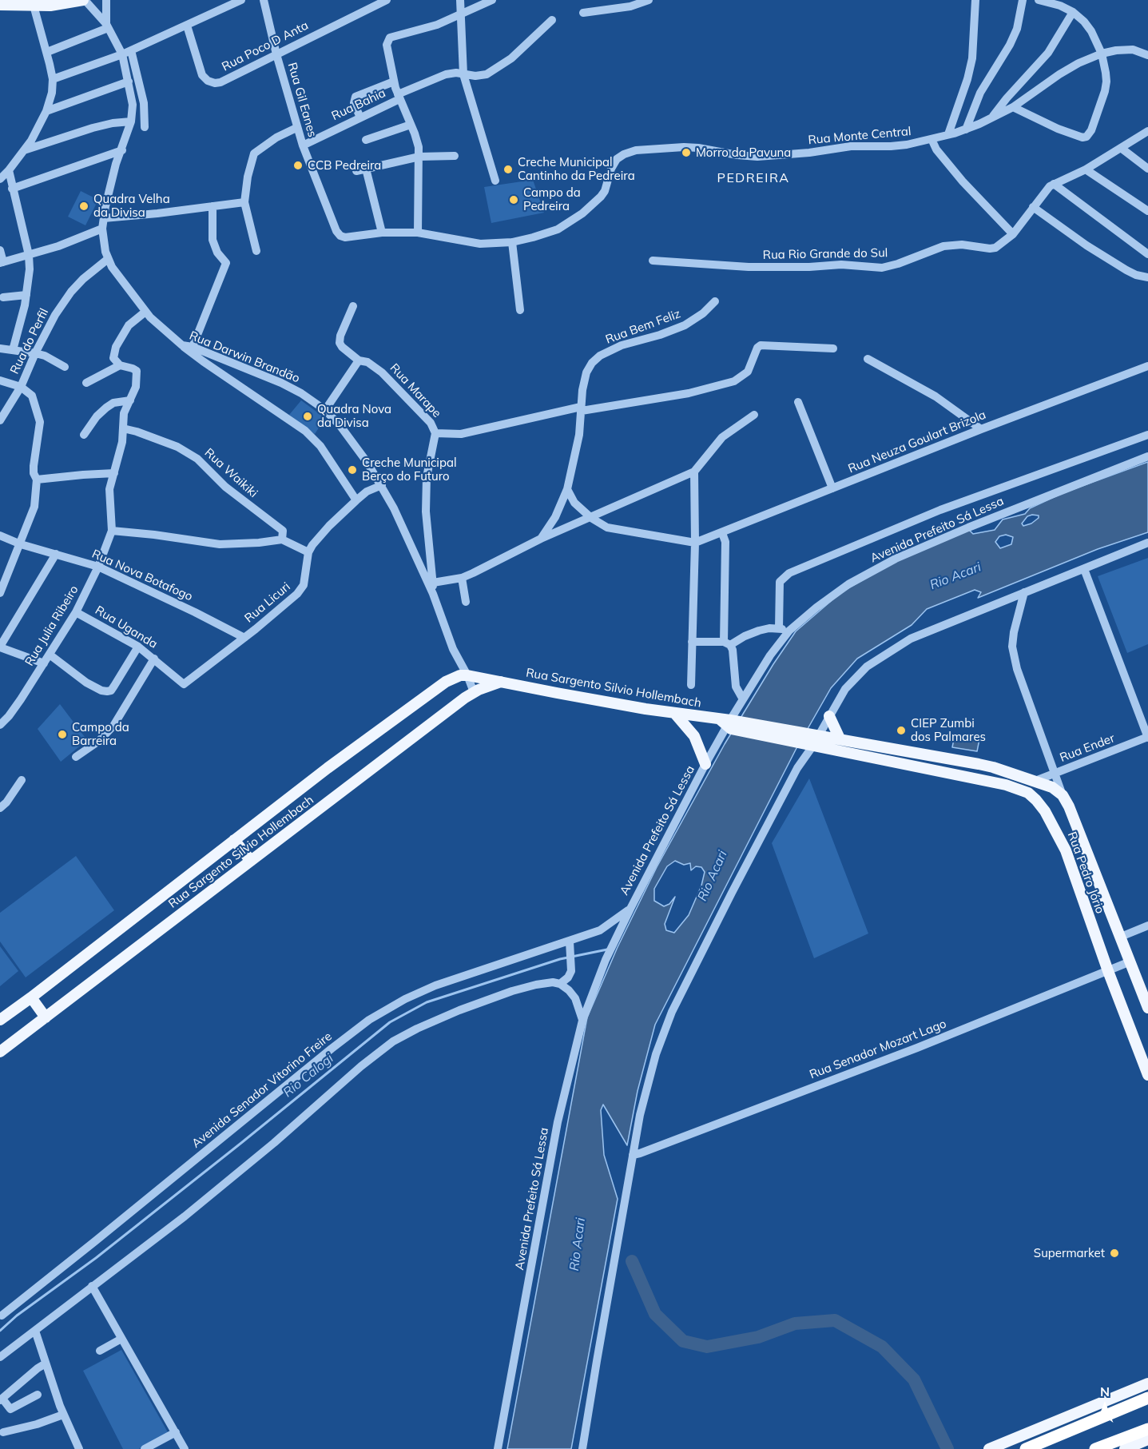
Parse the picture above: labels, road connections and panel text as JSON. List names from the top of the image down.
{
  "streets": {
    "main road": ["Rua Sargento Silvio Hollembach", "Rua Pedro Jório"],
    "street": [
      "Rua Poco D Anta",
      "Rua Gil Eanes",
      "Rua Bahia",
      "Rua Monte Central",
      "Rua Rio Grande do Sul",
      "Rua Bem Feliz",
      "Rua do Perfil",
      "Rua Darwin Brandão",
      "Rua Marape",
      "Rua Neuza Goulart Brizola",
      "Rua Waikiki",
      "Avenida Prefeito Sá Lessa",
      "Rua Nova Botafogo",
      "Rua Licuri",
      "Rua Julia Ribeiro",
      "Rua Uganda",
      "Rua Ender",
      "Rua Senador Mozart Lago",
      "Avenida Senador Vitorino Freire"
    ]
  },
  "crossings": [
    ["Rua Poco D Anta", "Rua Gil Eanes"],
    ["Rua Gil Eanes", "Rua Bahia"],
    ["Rua Gil Eanes", "Rua Monte Central"],
    ["Rua do Perfil", "Rua Darwin Brandão"],
    ["Rua Darwin Brandão", "Rua Marape"],
    ["Rua Darwin Brandão", "Rua Licuri"],
    ["Rua Darwin Brandão", "Rua Sargento Silvio Hollembach"],
    ["Avenida Prefeito Sá Lessa", "Rua Sargento Silvio Hollembach"],
    ["Avenida Prefeito Sá Lessa", "Avenida Senador Vitorino Freire"],
    ["Rua Nova Botafogo", "Rua Licuri"],
    ["Rua Nova Botafogo", "Rua Julia Ribeiro"],
    ["Rua Licuri", "Rua Uganda"],
    ["Rua Julia Ribeiro", "Rua Uganda"],
    ["Rua Sargento Silvio Hollembach", "Rua Ender"],
    ["Rua Sargento Silvio Hollembach", "Rua Pedro Jório"],
    ["Rua Ender", "Rua Pedro Jório"],
    ["Rua Pedro Jório", "Rua Senador Mozart Lago"]
  ],
  "districts": ["PEDREIRA"],
  "water": ["Rio Acari", "Rio Calogi"],
  "places": [
    "Morro da Pavuna",
    "CCB Pedreira",
    "Creche Municipal Cantinho da Pedreira",
    "Campo da Pedreira",
    "Quadra Velha da Divisa",
    "Quadra Nova da Divisa",
    "Creche Municipal Berço do Futuro",
    "CIEP Zumbi dos Palmares",
    "Campo da Barreira",
    "Supermarket"
  ],
  "north": "top"
}
